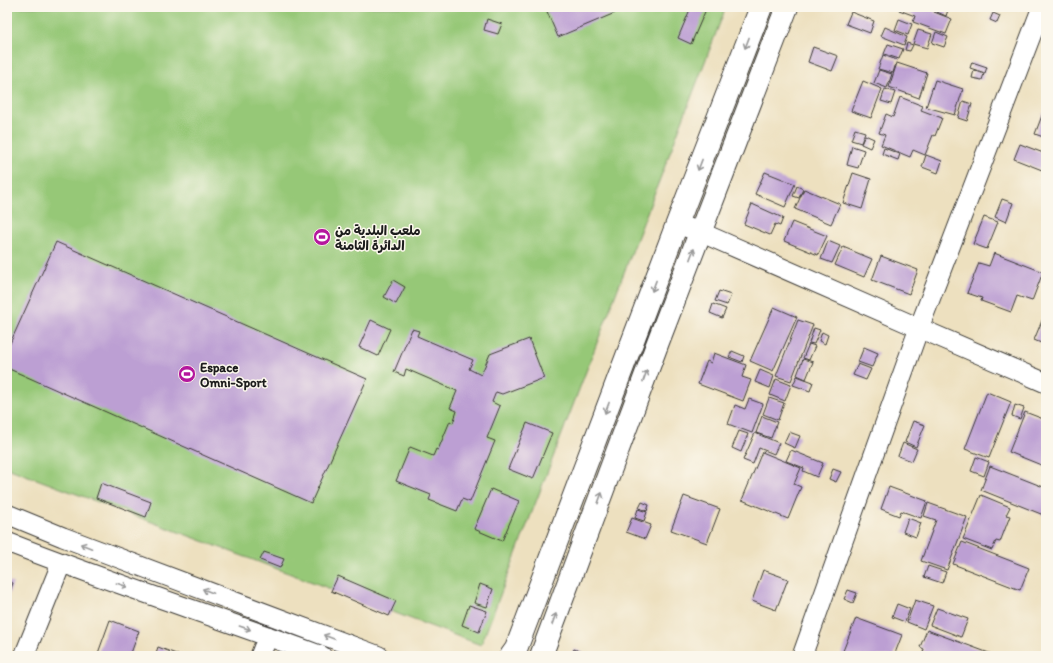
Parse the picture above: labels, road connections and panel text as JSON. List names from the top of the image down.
{
  "places": {
    "sports": ["ملعب البلدية من الدائرة الثامنة", "Espace Omni-Sport"]
  }
}
